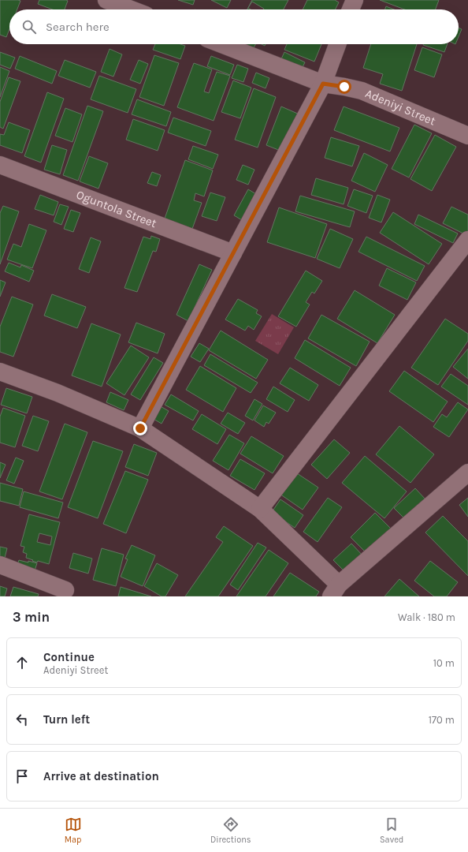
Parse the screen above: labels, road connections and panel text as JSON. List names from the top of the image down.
{
  "streets": {
    "street": ["Adeniyi Street", "Oguntola Street"]
  },
  "page": {
    "search": "Search here",
    "heading": ["3 min", "Walk · 180 m"],
    "list": [
      ["Continue", "Adeniyi Street", "10 m"],
      ["Turn left", "170 m"],
      "Arrive at destination"
    ],
    "nav": ["Map", "Directions", "Saved"]
  }
}
